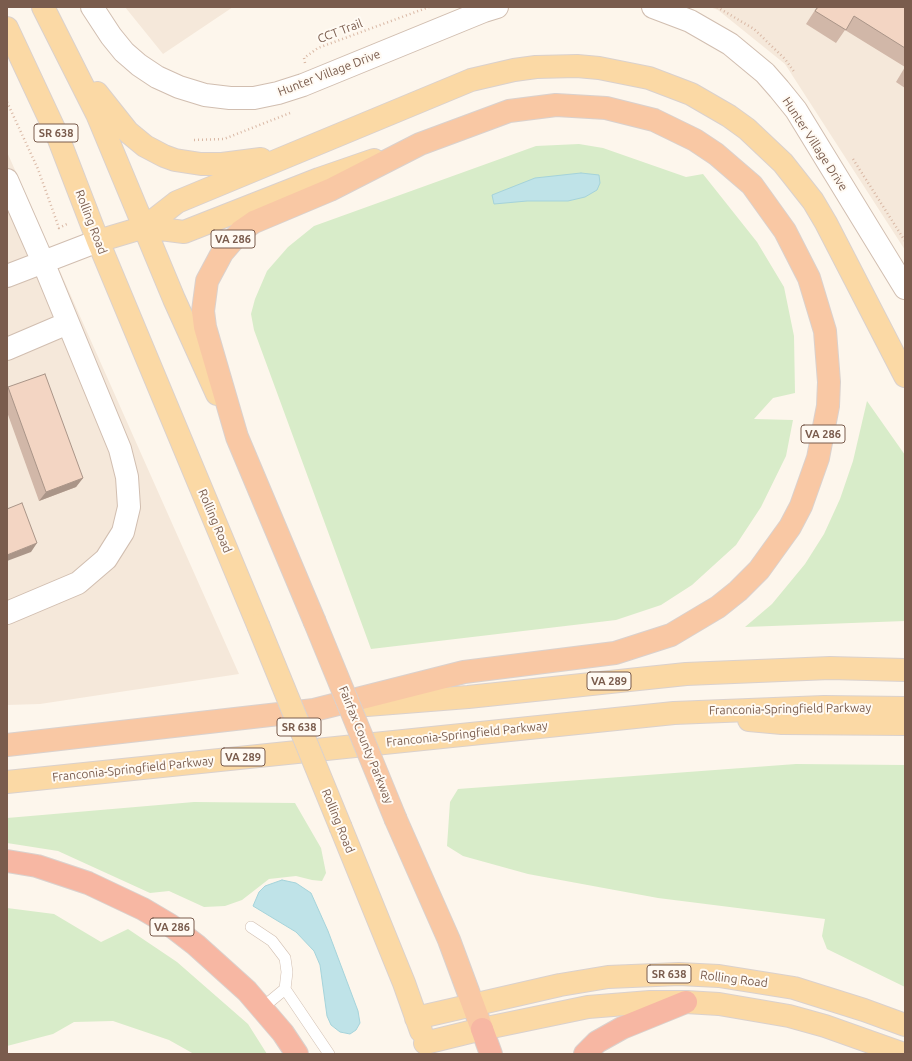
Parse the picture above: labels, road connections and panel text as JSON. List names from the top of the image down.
{
  "streets": {
    "highway": ["VA 286", "Fairfax County Parkway"],
    "main road": [
      "SR 638",
      "Rolling Road",
      "VA 289",
      "Franconia-Springfield Parkway"
    ],
    "street": ["Hunter Village Drive"],
    "path": ["CCT Trail"]
  },
  "crossings": [
    ["Rolling Road", "Fairfax County Parkway"],
    ["VA 286", "VA 289"],
    ["VA 286", "Fairfax County Parkway"]
  ]
}
